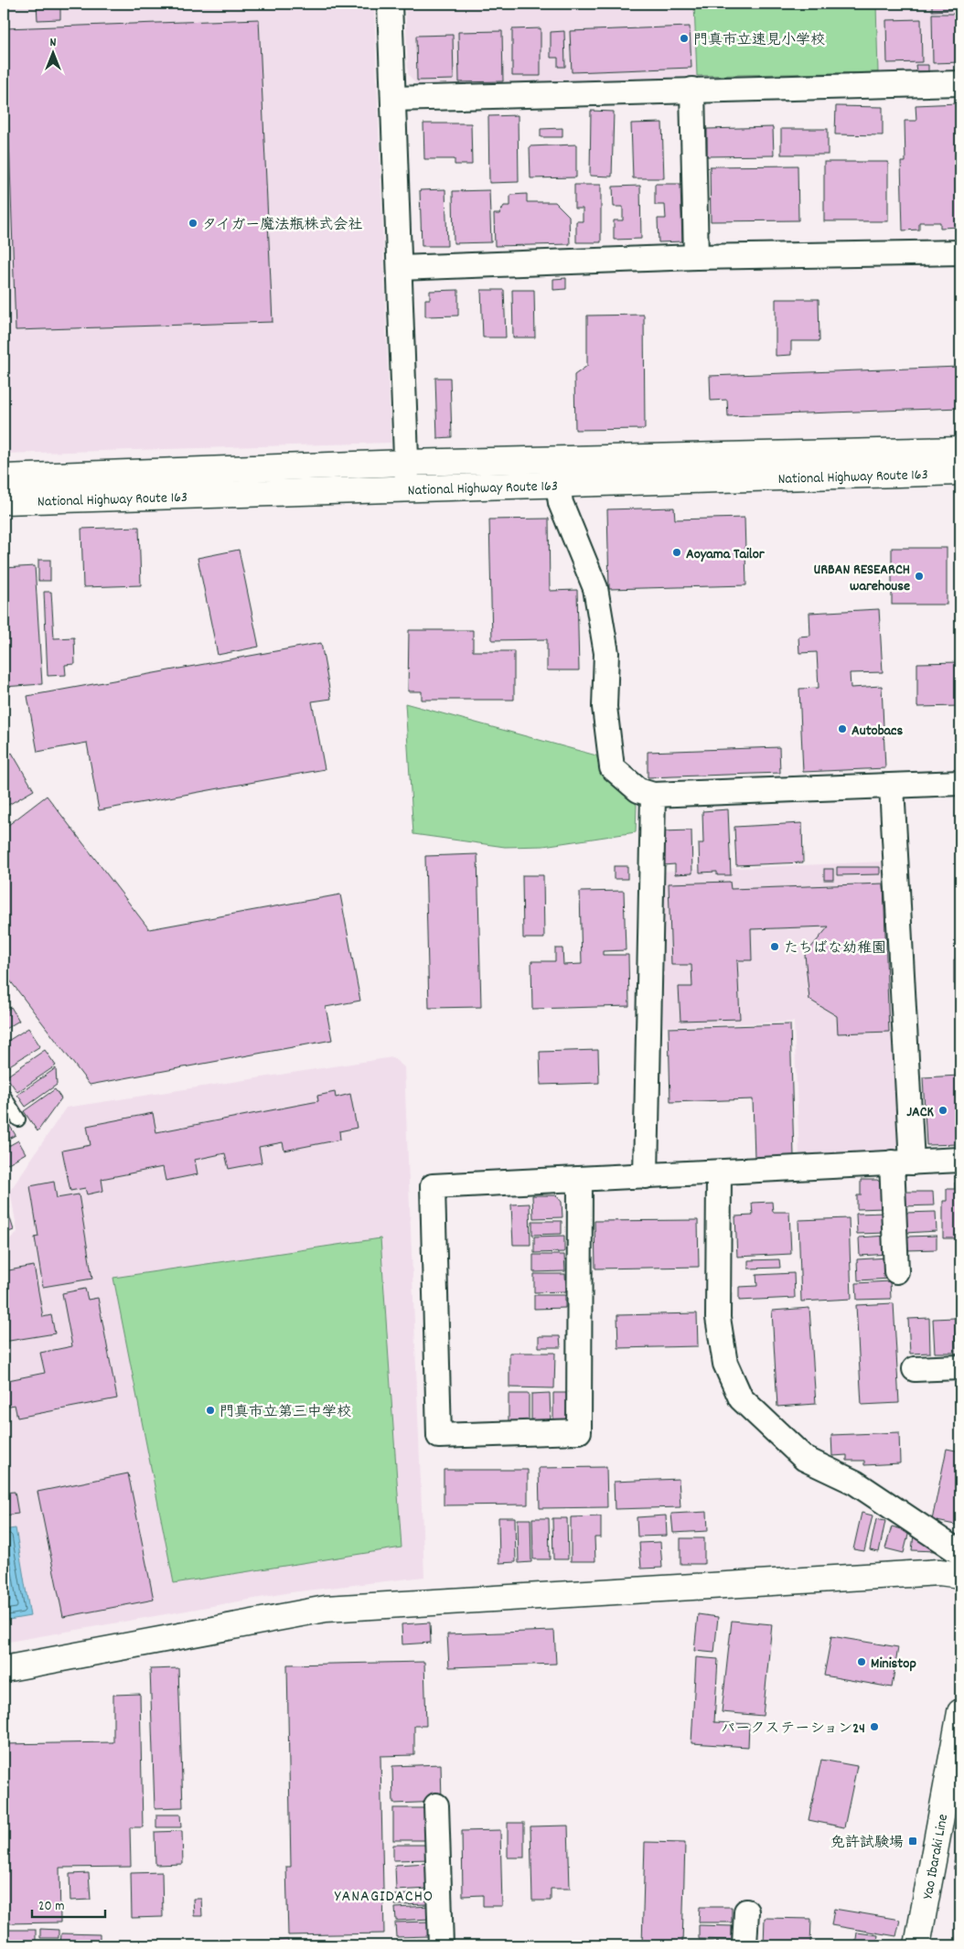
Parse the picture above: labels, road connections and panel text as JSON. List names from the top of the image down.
{
  "streets": {
    "main road": ["National Highway Route 163", "Yao Ibaraki Line"]
  },
  "districts": ["YANAGIDACHO"],
  "places": {
    "other": [
      "門真市立速見小学校",
      "タイガー魔法瓶株式会社",
      "Aoyama Tailor",
      "URBAN RESEARCH warehouse",
      "Autobacs",
      "たちばな幼稚園",
      "JACK",
      "門真市立第三中学校",
      "Ministop",
      "パークステーション24"
    ],
    "transit": ["免許試験場"]
  },
  "scale_bar": "20 m",
  "north": "top"
}
